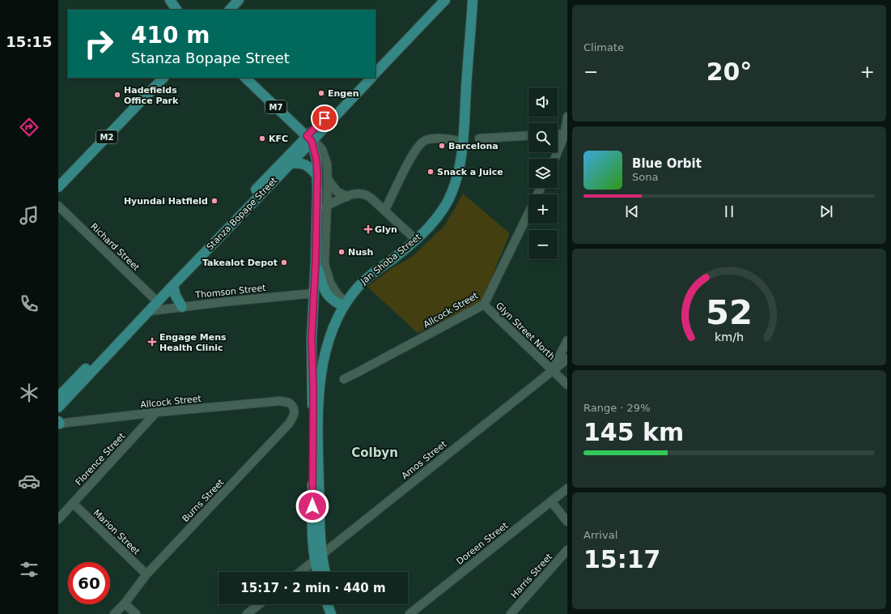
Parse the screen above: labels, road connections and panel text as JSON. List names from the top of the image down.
{
  "streets": {
    "main road": [
      "M7",
      "M2",
      "Stanza Bopape Street",
      "Jan Shoba Street"
    ],
    "street": [
      "Richard Street",
      "Thomson Street",
      "Allcock Street",
      "Glyn Street North",
      "Florence Street",
      "Amos Street",
      "Burns Street",
      "Marion Street",
      "Doreen Street",
      "Harris Street"
    ]
  },
  "crossings": [
    ["M7", "Stanza Bopape Street"],
    ["Stanza Bopape Street", "Richard Street"],
    ["Stanza Bopape Street", "Thomson Street"],
    ["Jan Shoba Street", "Amos Street"],
    ["Allcock Street", "Glyn Street North"],
    ["Allcock Street", "Florence Street"],
    ["Allcock Street", "Burns Street"],
    ["Glyn Street North", "Amos Street"],
    ["Florence Street", "Marion Street"],
    ["Burns Street", "Marion Street"]
  ],
  "districts": ["Colbyn"],
  "places": {
    "other": [
      "Engen",
      "Hadefields Office Park",
      "KFC",
      "Barcelona",
      "Snack a Juice",
      "Hyundai Hatfield",
      "Nush",
      "Takealot Depot"
    ],
    "health": ["Glyn", "Engage Mens Health Clinic"]
  },
  "page": {
    "tabs": "15:15",
    "tile": [
      "Climate",
      ["Range · 29%", "145 km"],
      ["Arrival", "15:17"]
    ],
    "turn": ["410 m", "Stanza Bopape Street"],
    "heat": ["−", "20°", "+"],
    "map_buttons": ["+", "−"],
    "song": ["Blue Orbit", "Sona"],
    "limit": "60",
    "trip": "15:17 · 2 min · 440 m",
    "gauge": ["52", "km/h"]
  }
}
